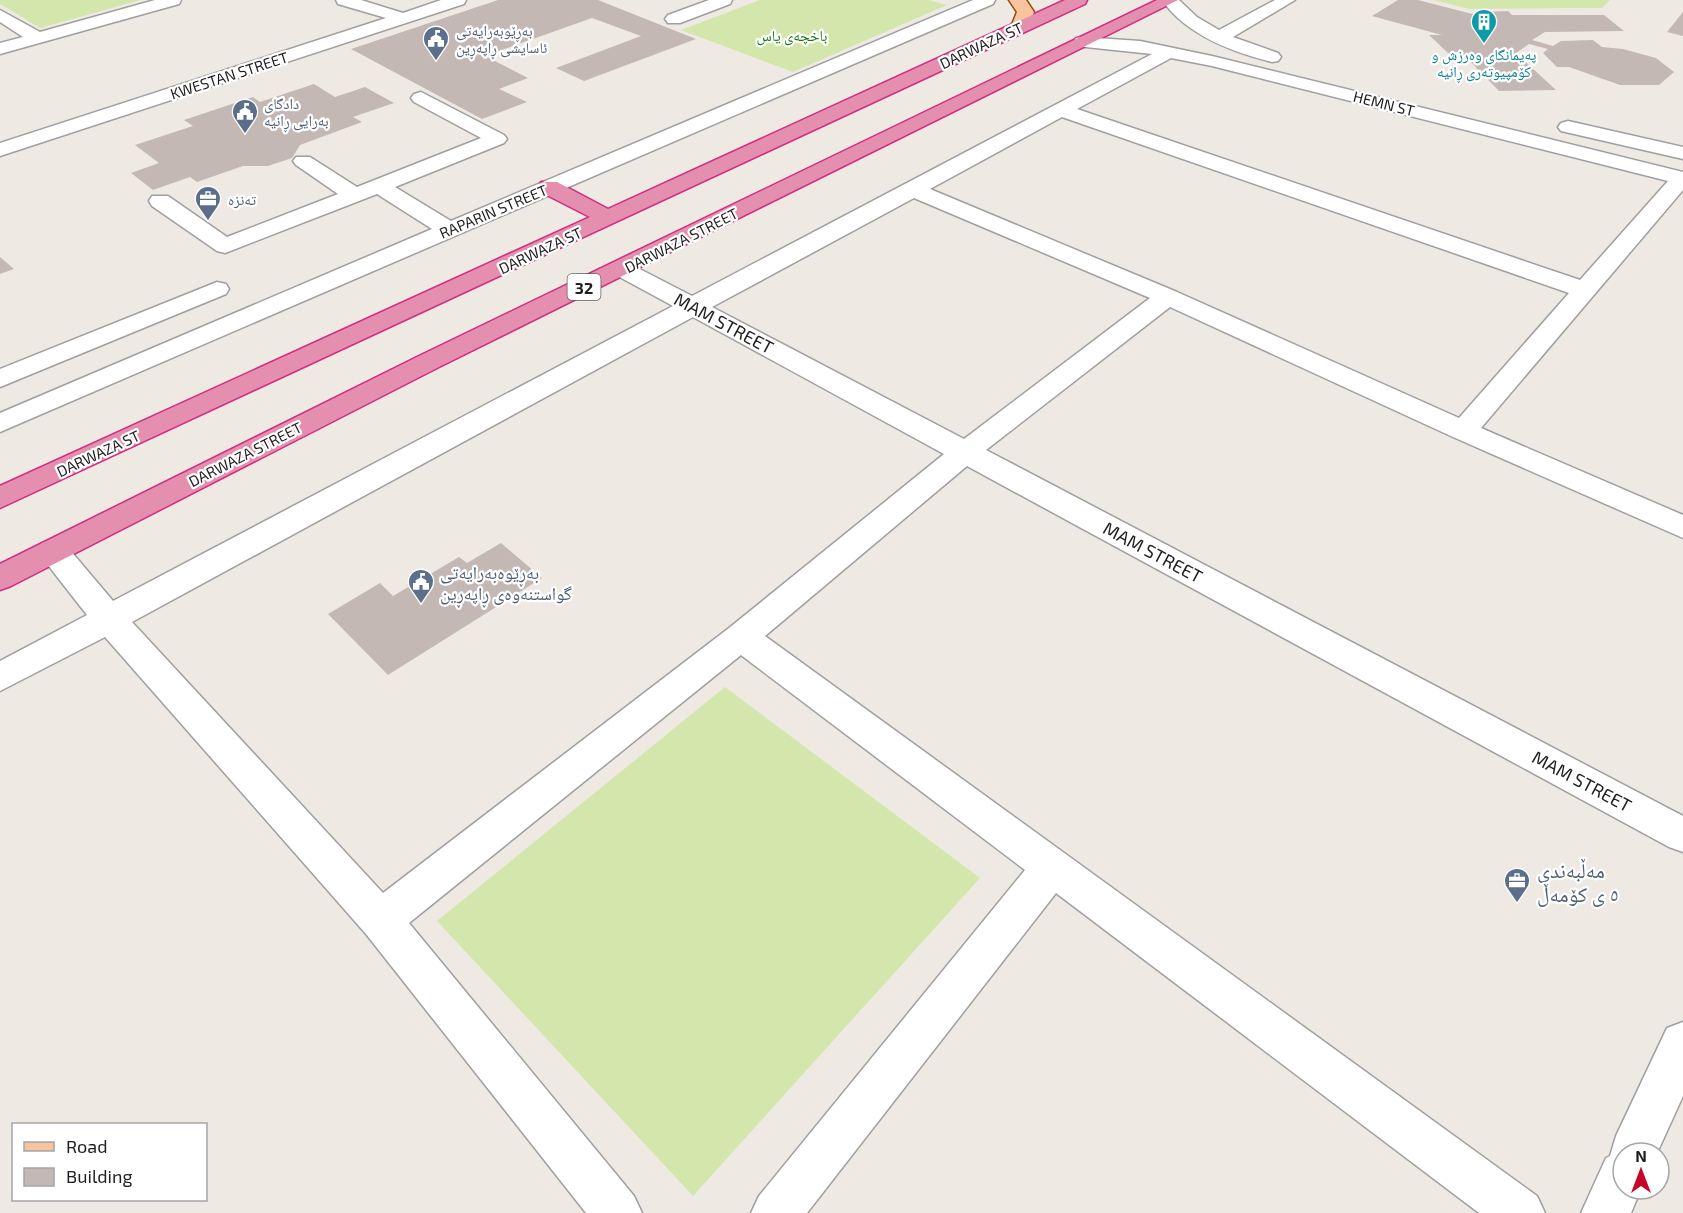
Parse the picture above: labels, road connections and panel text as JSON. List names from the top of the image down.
{
  "streets": {
    "highway": ["DARWAZA ST", "DARWAZA STREET", "32"],
    "street": [
      "KWESTAN STREET",
      "HEMN ST",
      "RAPARIN STREET",
      "MAM STREET"
    ]
  },
  "crossings": [
    ["HEMN ST", "DARWAZA STREET"],
    ["DARWAZA STREET", "MAM STREET"]
  ],
  "parks": ["باخچەی یاس"],
  "places": {
    "building": ["پەیمانگای وەرزش و کۆمپیوتەری ڕانیە"],
    "public building": ["بەڕێوبەرایەتی ئاسایشی ڕاپەڕین", "دادگای بەرایی ڕانیە", "بەڕێوەبەرایەتی گواستنەوەی ڕاپەڕین"],
    "office": ["تەنزە", "مەڵبەندی ٥ ی کۆمەڵ"]
  },
  "legend": ["Road", "Building"],
  "north": "top"
}
